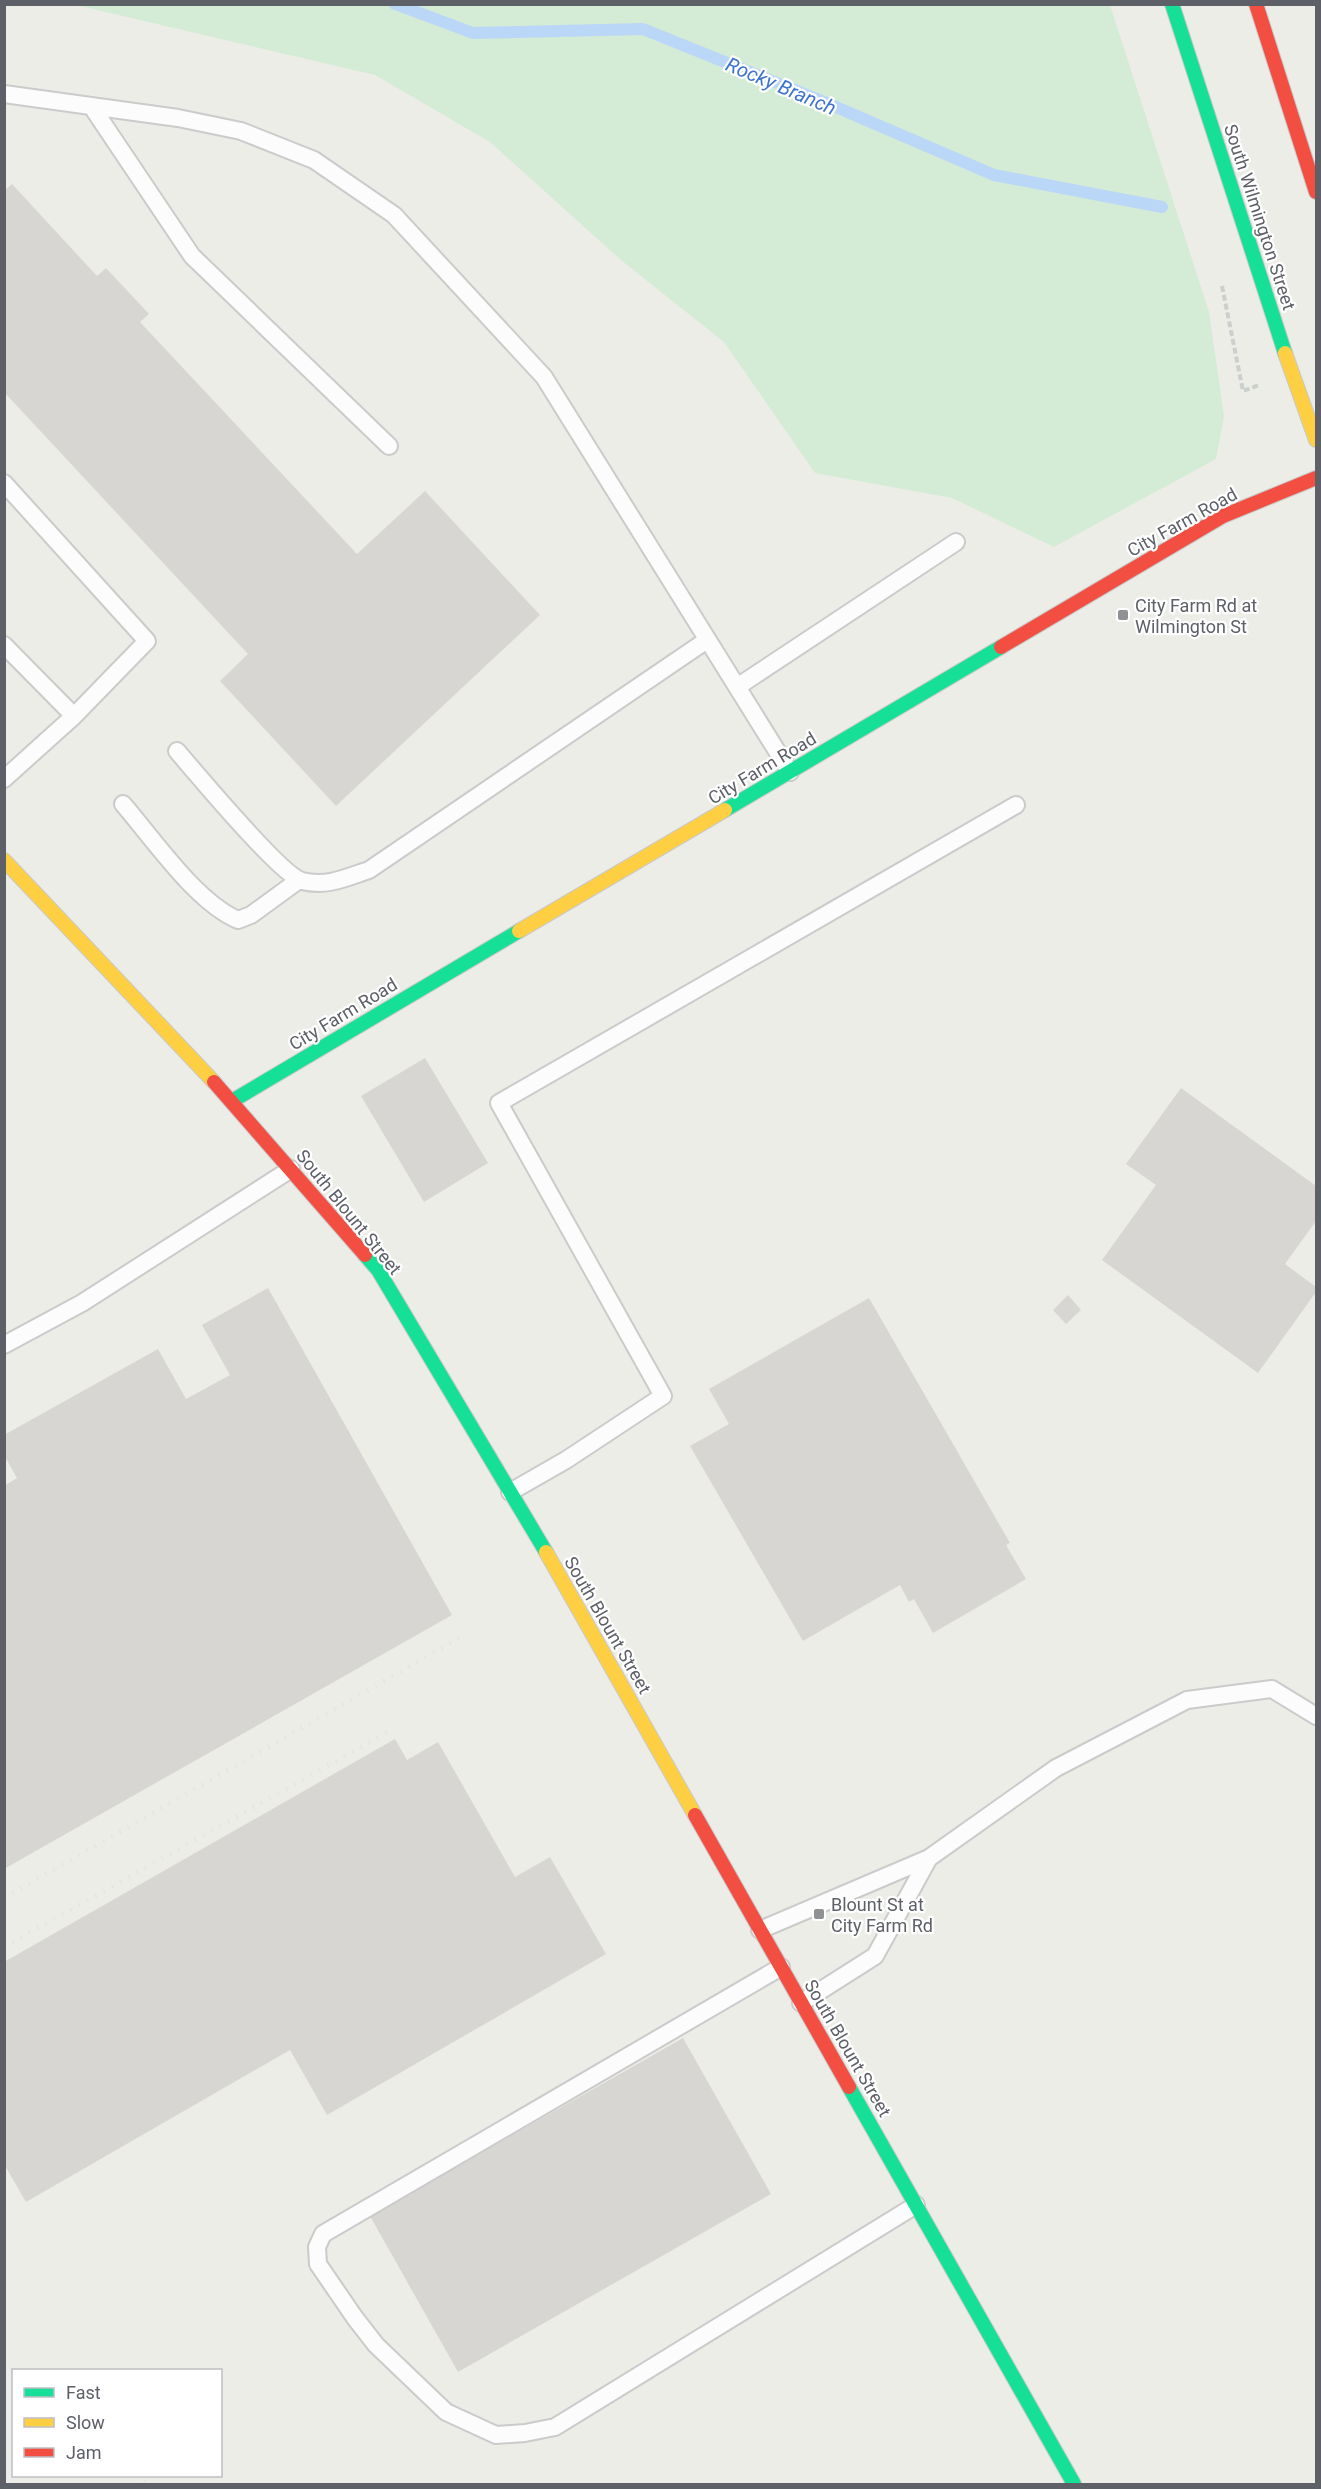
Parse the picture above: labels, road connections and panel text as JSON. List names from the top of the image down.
{
  "streets": {
    "street": ["South Wilmington Street", "City Farm Road", "South Blount Street"]
  },
  "crossings": [
    ["City Farm Road", "South Blount Street"]
  ],
  "water": ["Rocky Branch"],
  "places": {
    "transit": ["City Farm Rd at Wilmington St", "Blount St at City Farm Rd"]
  },
  "legend": ["Fast", "Slow", "Jam"]
}
